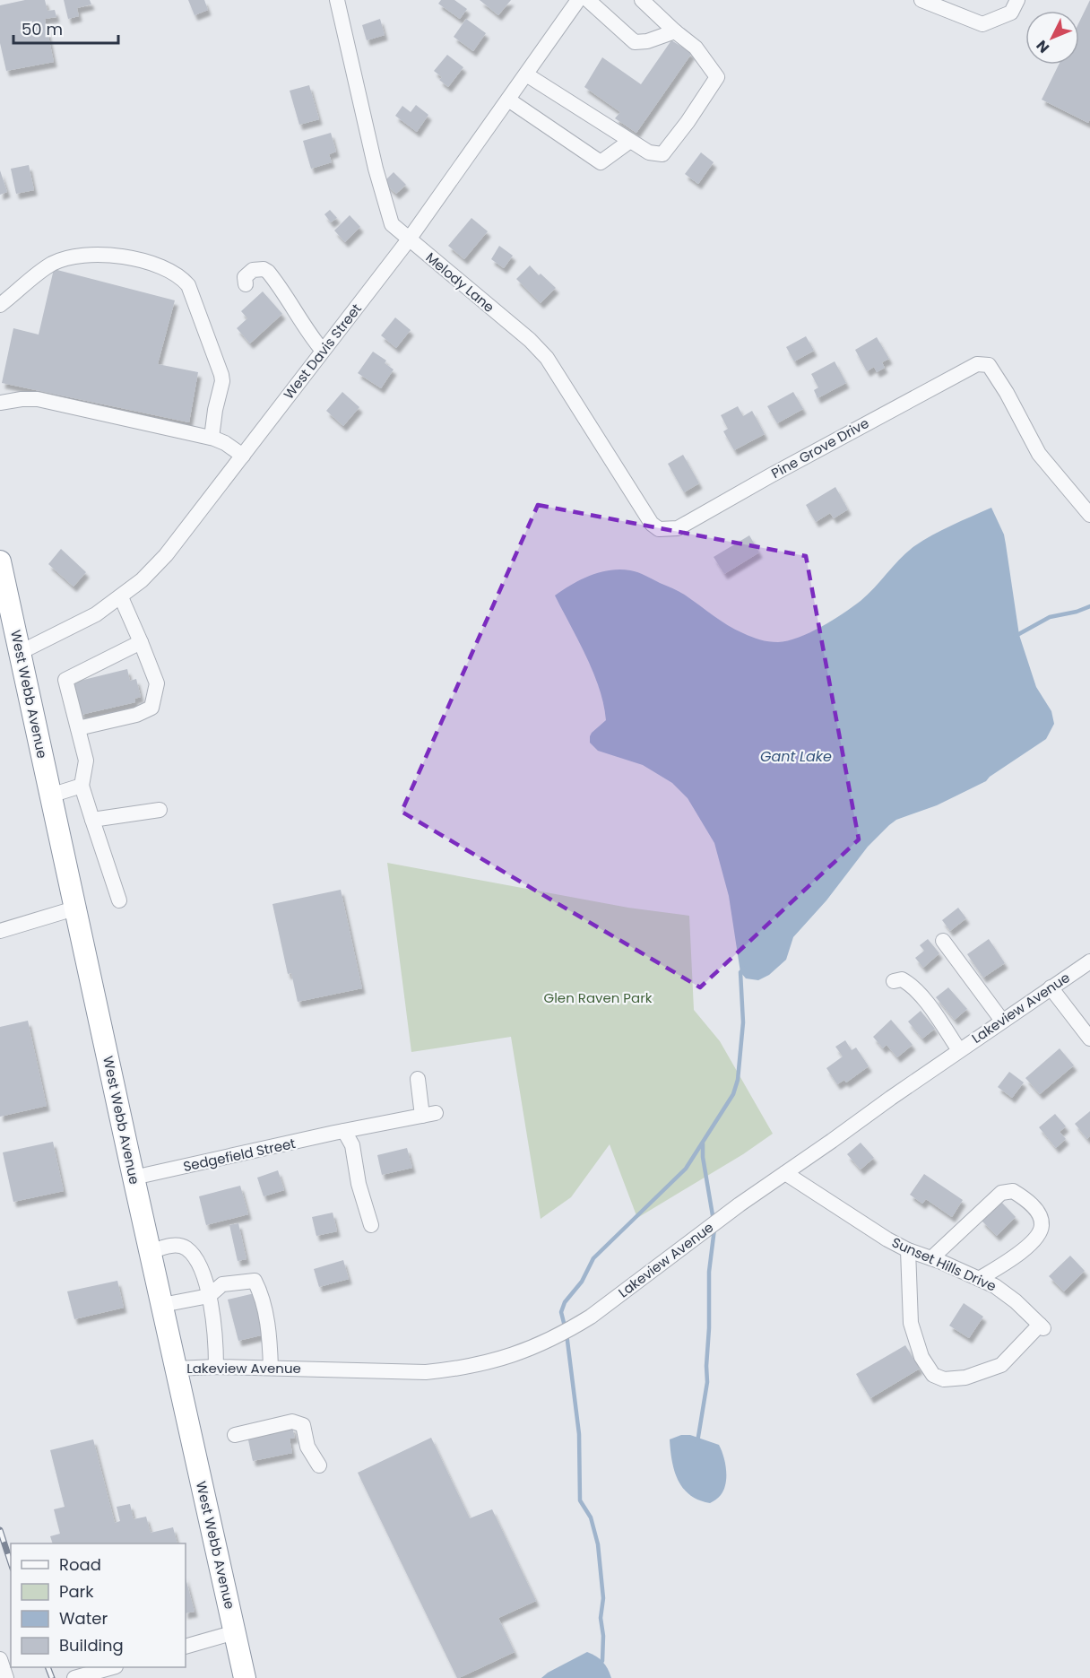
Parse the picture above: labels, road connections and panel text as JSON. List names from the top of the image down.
{
  "streets": {
    "highway": ["West Webb Avenue"],
    "street": [
      "Melody Lane",
      "West Davis Street",
      "Pine Grove Drive",
      "Lakeview Avenue",
      "Sedgefield Street",
      "Sunset Hills Drive"
    ]
  },
  "crossings": [
    ["Melody Lane", "West Davis Street"],
    ["Melody Lane", "Pine Grove Drive"],
    ["West Davis Street", "West Webb Avenue"],
    ["West Webb Avenue", "Lakeview Avenue"],
    ["West Webb Avenue", "Sedgefield Street"],
    ["Lakeview Avenue", "Sunset Hills Drive"]
  ],
  "water": ["Gant Lake"],
  "parks": ["Glen Raven Park"],
  "legend": [
    "Road",
    "Park",
    "Water",
    "Building"
  ],
  "scale_bar": "50 m",
  "north": "bottom left"
}
